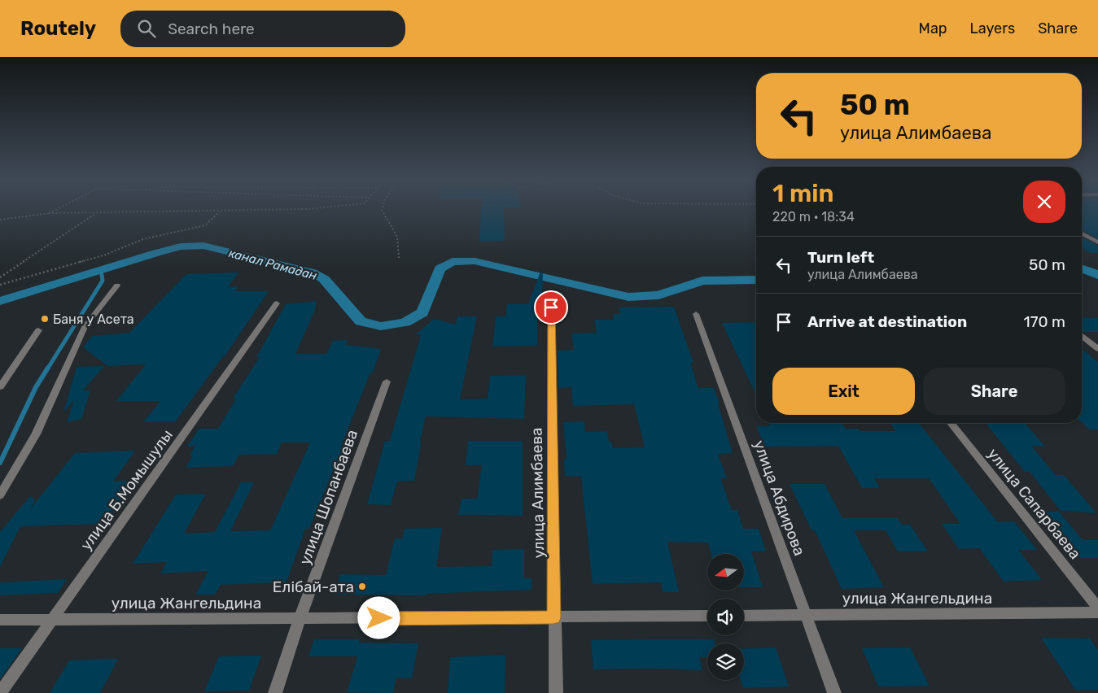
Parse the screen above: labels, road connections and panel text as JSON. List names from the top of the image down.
{
  "streets": {
    "street": [
      "улица Б.Момышулы",
      "улица Алимбаева",
      "улица Шопанбаева",
      "улица Абдирова",
      "улица Сапарбаева",
      "улица Жангельдина"
    ]
  },
  "crossings": [
    ["улица Б.Момышулы", "улица Жангельдина"],
    ["улица Алимбаева", "улица Жангельдина"],
    ["улица Шопанбаева", "улица Жангельдина"],
    ["улица Абдирова", "улица Жангельдина"]
  ],
  "water": ["канал Рамадан"],
  "places": ["Баня у Асета", "Елібай-ата"],
  "north": "left",
  "page": {
    "header": "Routely",
    "search": "Search here",
    "nav": ["Map", "Layers", "Share"],
    "turn": ["50 m", "улица Алимбаева"],
    "heading": ["1 min", "220 m · 18:34"],
    "list": [
      {
        "name": "Turn left",
        "note": "улица Алимбаева",
        "value": "50 m"
      },
      {
        "name": "Arrive at destination",
        "value": "170 m"
      }
    ],
    "buttons": ["Exit", "Share"]
  }
}
